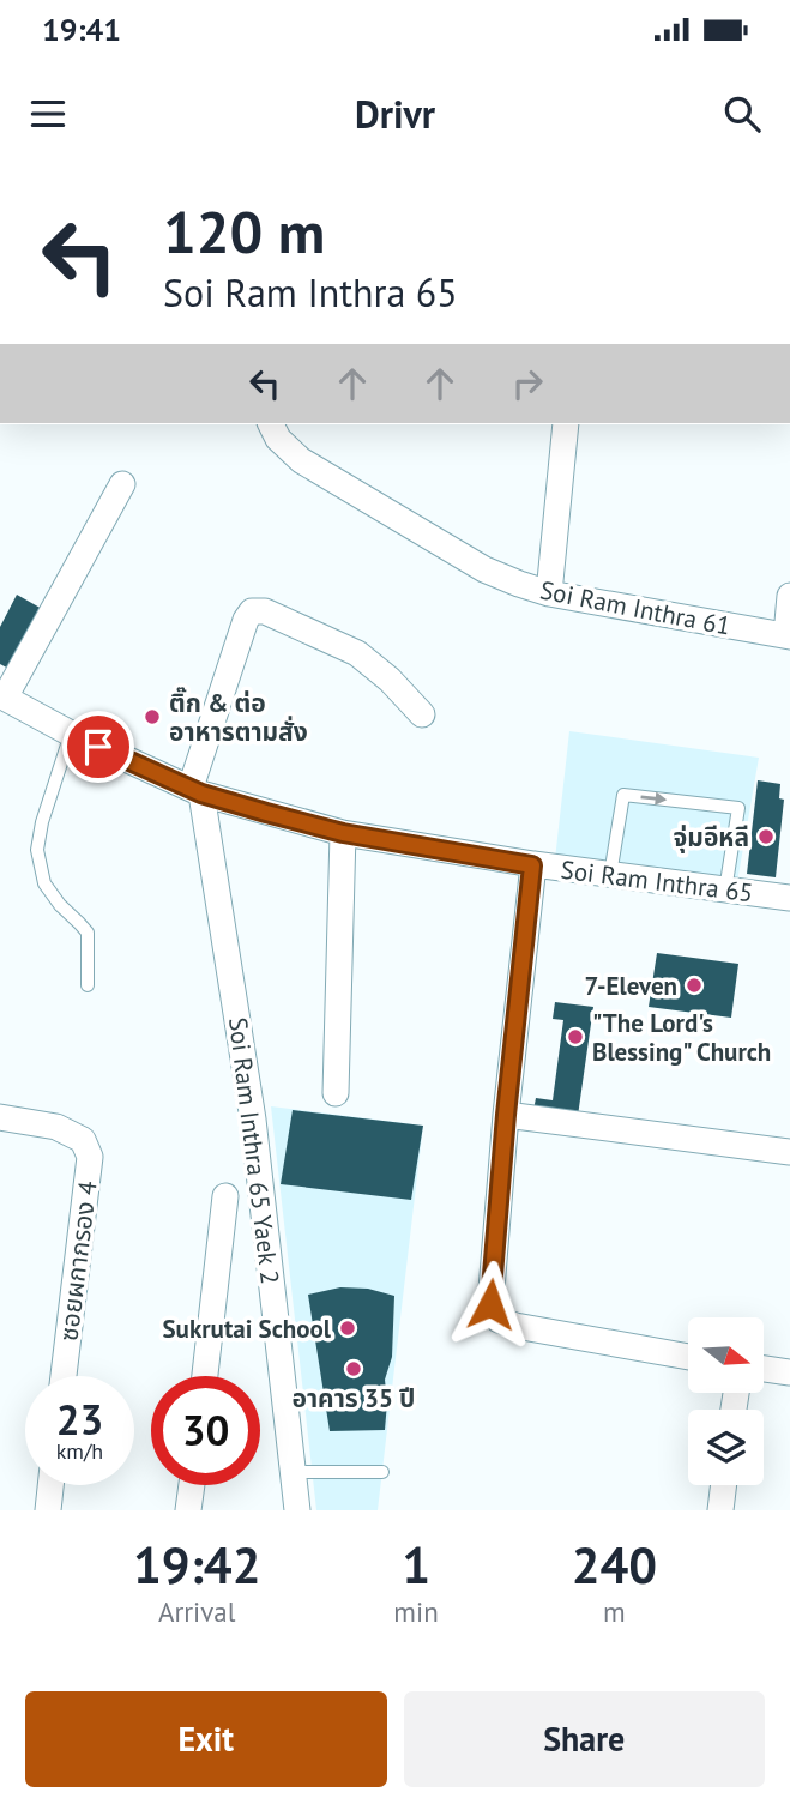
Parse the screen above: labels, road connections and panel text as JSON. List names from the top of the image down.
{
  "streets": {
    "street": [
      "Soi Ram Inthra 61",
      "Soi Ram Inthra 65",
      "Soi Ram Inthra 65 Yaek 2",
      "ซอยผกากรอง 4"
    ]
  },
  "crossings": [
    ["Soi Ram Inthra 65", "Soi Ram Inthra 65 Yaek 2"]
  ],
  "places": [
    "ติ๊ก & ต่อ อาหารตามสั่ง",
    "จุ่มอีหลี",
    "7-Eleven",
    "\"The Lord's Blessing\" Church",
    "Sukrutai School",
    "อาคาร 35 ปี"
  ],
  "north": "right",
  "page": {
    "status": "19:41",
    "header": "Drivr",
    "turn": ["120 m", "Soi Ram Inthra 65"],
    "speed": "23 km/h",
    "limit": "30",
    "eta": [
      "19:42",
      "Arrival",
      "1",
      "min",
      "240",
      "m"
    ],
    "buttons": ["Exit", "Share"]
  }
}
